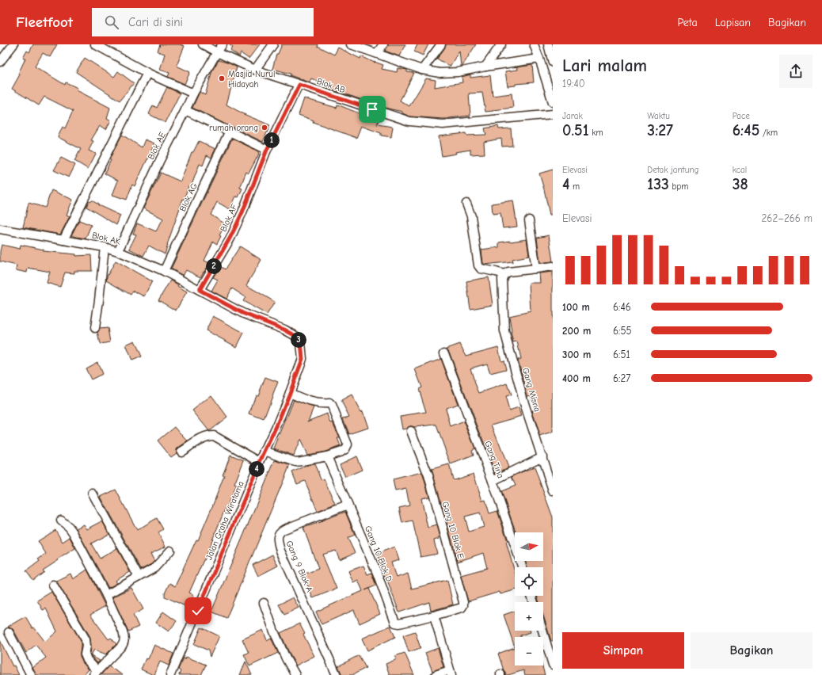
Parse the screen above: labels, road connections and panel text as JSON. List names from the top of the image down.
{
  "streets": {
    "street": [
      "Blok AB",
      "Blok AE",
      "Blok AG",
      "Blok AF",
      "Blok AK",
      "Gang Misna",
      "Gang Tina",
      "Jalan Graha Wiratama",
      "Gang 10 Blok E",
      "Gang 10 Blok D",
      "Gang 9 Blok A"
    ]
  },
  "crossings": [
    ["Blok AB", "Blok AE"],
    ["Blok AB", "Blok AF"],
    ["Blok AE", "Blok AK"],
    ["Blok AG", "Blok AK"],
    ["Blok AF", "Blok AK"],
    ["Blok AK", "Jalan Graha Wiratama"],
    ["Gang 10 Blok E", "Gang 10 Blok D"],
    ["Gang 10 Blok D", "Gang 9 Blok A"]
  ],
  "places": ["Masjid Nurul Hidayah", "rumah orang"],
  "north": "right",
  "page": {
    "header": "Fleetfoot",
    "search": "Cari di sini",
    "nav": ["Peta", "Lapisan", "Bagikan"],
    "heading": ["Lari malam", "19:40"],
    "stats": [
      ["Jarak", "0.51 km"],
      ["Waktu", "3:27"],
      ["Pace", "6:45 /km"],
      ["Elevasi", "4 m"],
      ["Detak jantung", "133 bpm"],
      ["kcal", "38"]
    ],
    "pins": [
      "1",
      "2",
      "3",
      "4"
    ],
    "chart": ["Elevasi", "262–266 m"],
    "list": [
      {
        "name": "100 m",
        "note": "6:46"
      },
      {
        "name": "200 m",
        "note": "6:55"
      },
      {
        "name": "300 m",
        "note": "6:51"
      },
      {
        "name": "400 m",
        "note": "6:27"
      }
    ],
    "map_buttons": ["+", "−"],
    "buttons": ["Simpan", "Bagikan"]
  }
}
